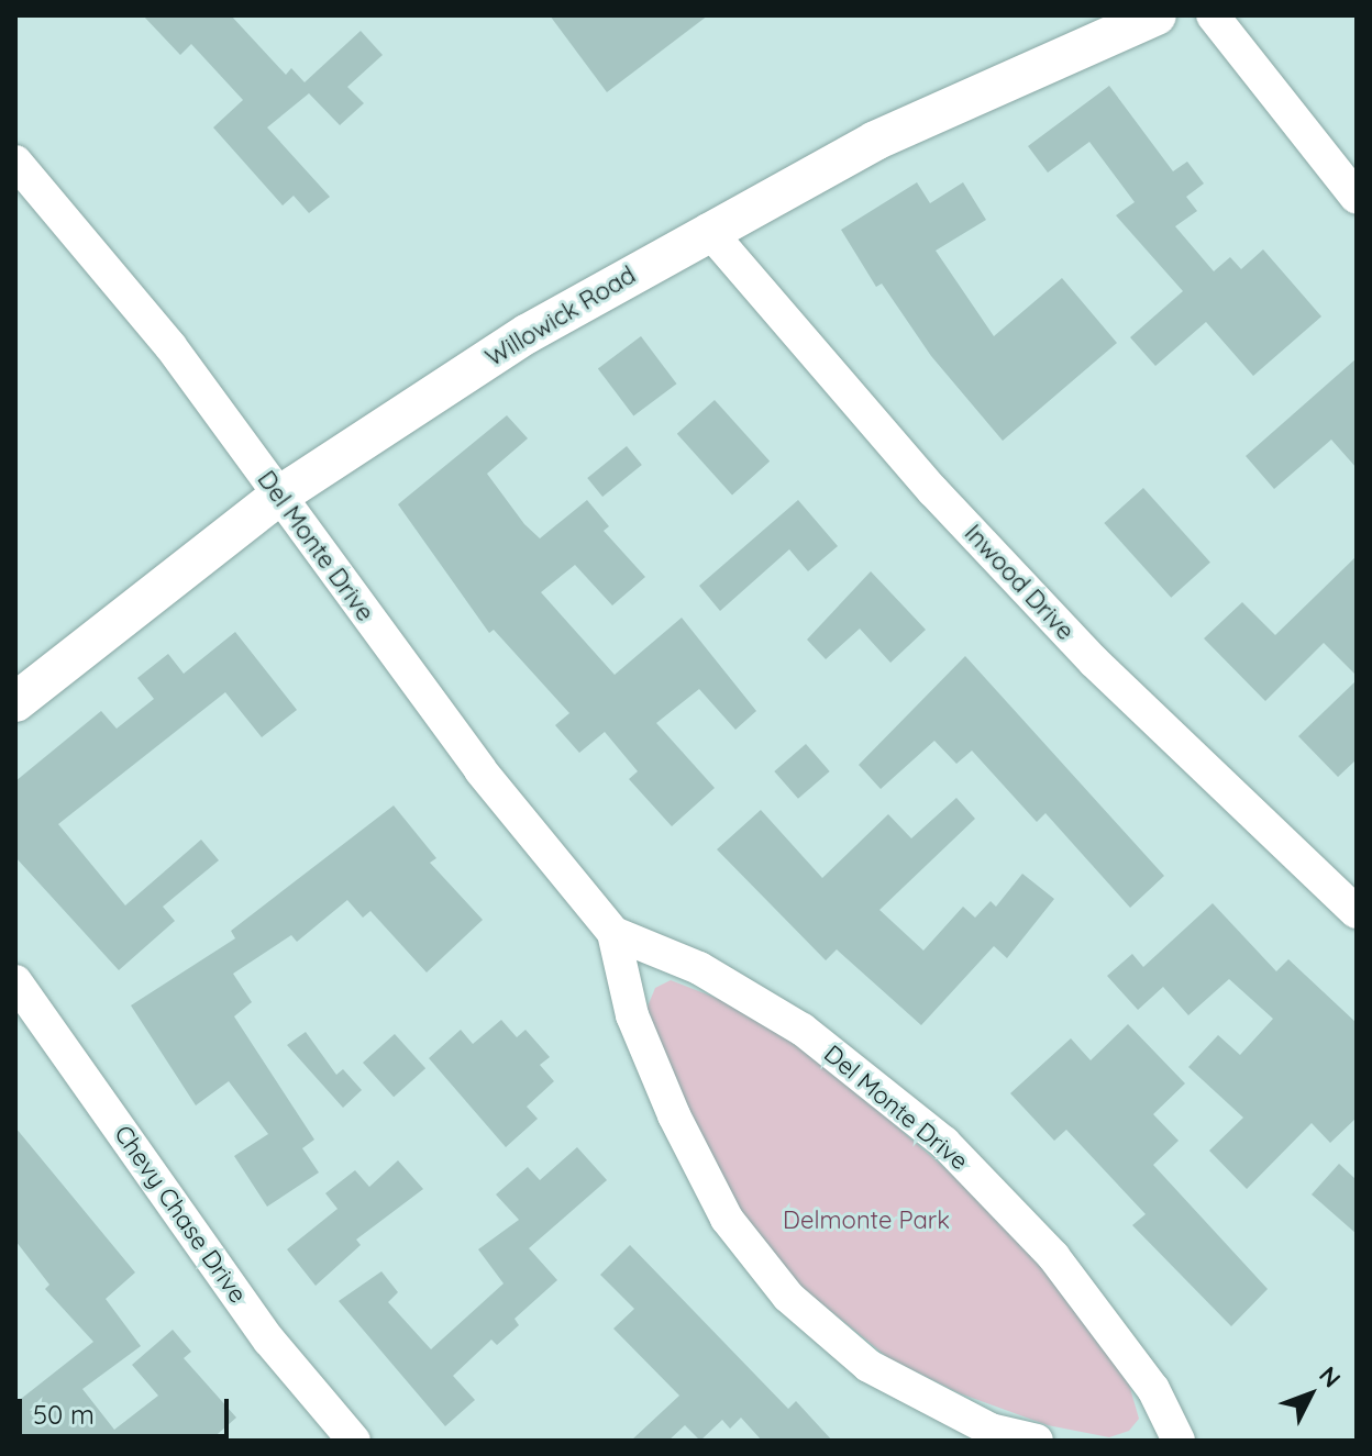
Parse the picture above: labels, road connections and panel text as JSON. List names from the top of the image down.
{
  "streets": {
    "street": [
      "Willowick Road",
      "Del Monte Drive",
      "Inwood Drive",
      "Chevy Chase Drive"
    ]
  },
  "crossings": [
    ["Willowick Road", "Del Monte Drive"],
    ["Willowick Road", "Inwood Drive"]
  ],
  "parks": ["Delmonte Park"],
  "scale_bar": "50 m",
  "north": "top right"
}
